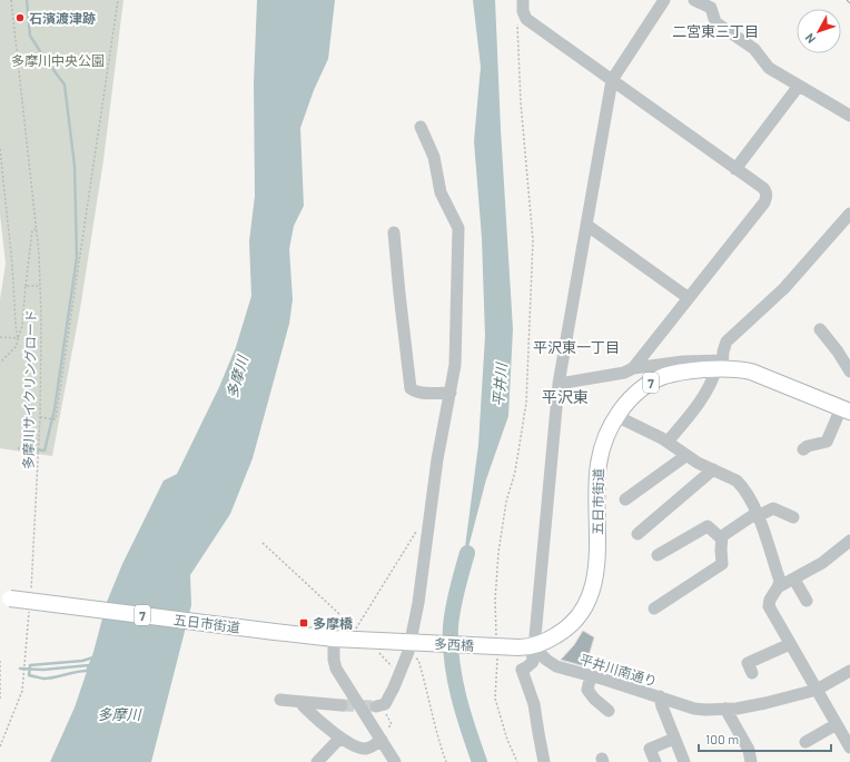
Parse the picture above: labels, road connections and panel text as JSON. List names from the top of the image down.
{
  "streets": {
    "main road": ["7", "五日市街道", "多西橋"],
    "street": ["平井川南通り"],
    "path": ["多摩川サイクリングロード"]
  },
  "crossings": [
    ["五日市街道", "多西橋"],
    ["五日市街道", "平井川南通り"]
  ],
  "districts": ["二宮東三丁目", "平沢東一丁目", "平沢東"],
  "water": ["多摩川", "平井川"],
  "parks": ["多摩川中央公園"],
  "places": {
    "other": ["石濱渡津跡"],
    "transit": ["多摩橋"]
  },
  "scale_bar": "100 m",
  "north": "bottom left"
}
